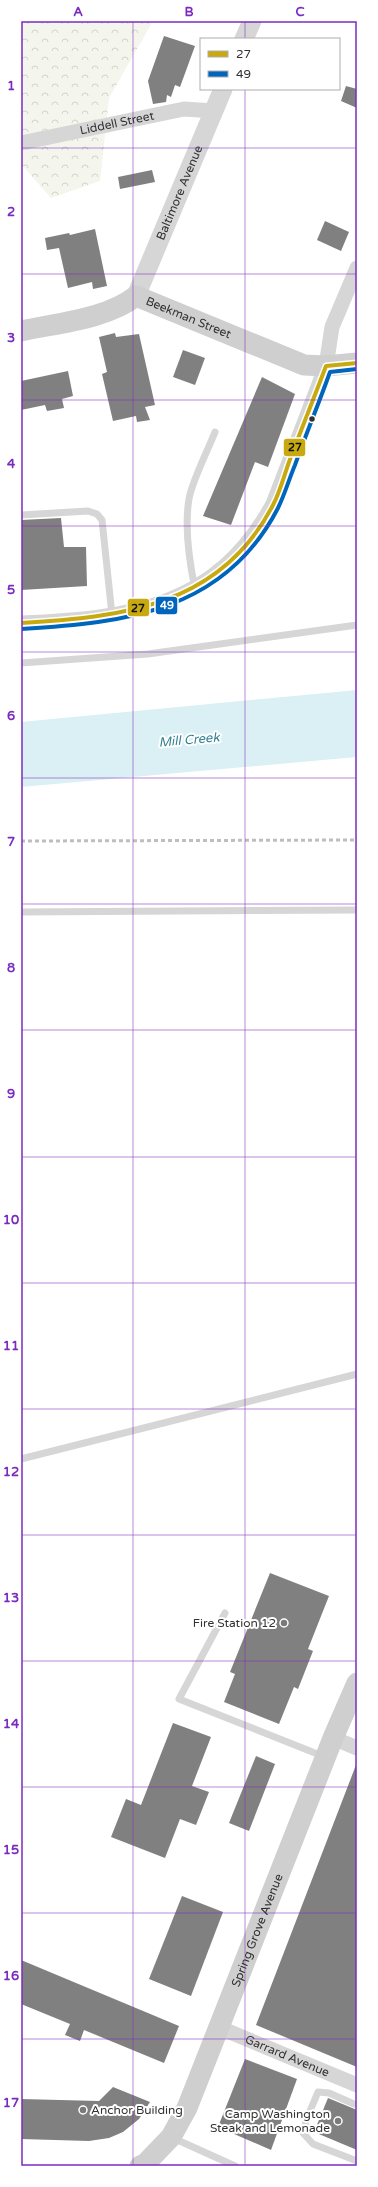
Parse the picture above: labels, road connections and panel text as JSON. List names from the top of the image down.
{
  "streets": {
    "main road": ["Beekman Street", "Spring Grove Avenue"],
    "street": ["Liddell Street", "Baltimore Avenue", "Garrard Avenue"]
  },
  "crossings": [
    ["Liddell Street", "Baltimore Avenue"],
    ["Baltimore Avenue", "Beekman Street"],
    ["Spring Grove Avenue", "Garrard Avenue"]
  ],
  "water": ["Mill Creek"],
  "places": ["Fire Station 12", "Anchor Building", "Camp Washington Steak and Lemonade"],
  "lines": ["transit line 27", "transit line 49"],
  "legend": ["27", "49"],
  "grid": {
    "columns": ["A", "B", "C"],
    "rows": [
      "1",
      "2",
      "3",
      "4",
      "5",
      "6",
      "7",
      "8",
      "9",
      "10",
      "11",
      "12",
      "13",
      "14",
      "15",
      "16",
      "17"
    ]
  }
}
